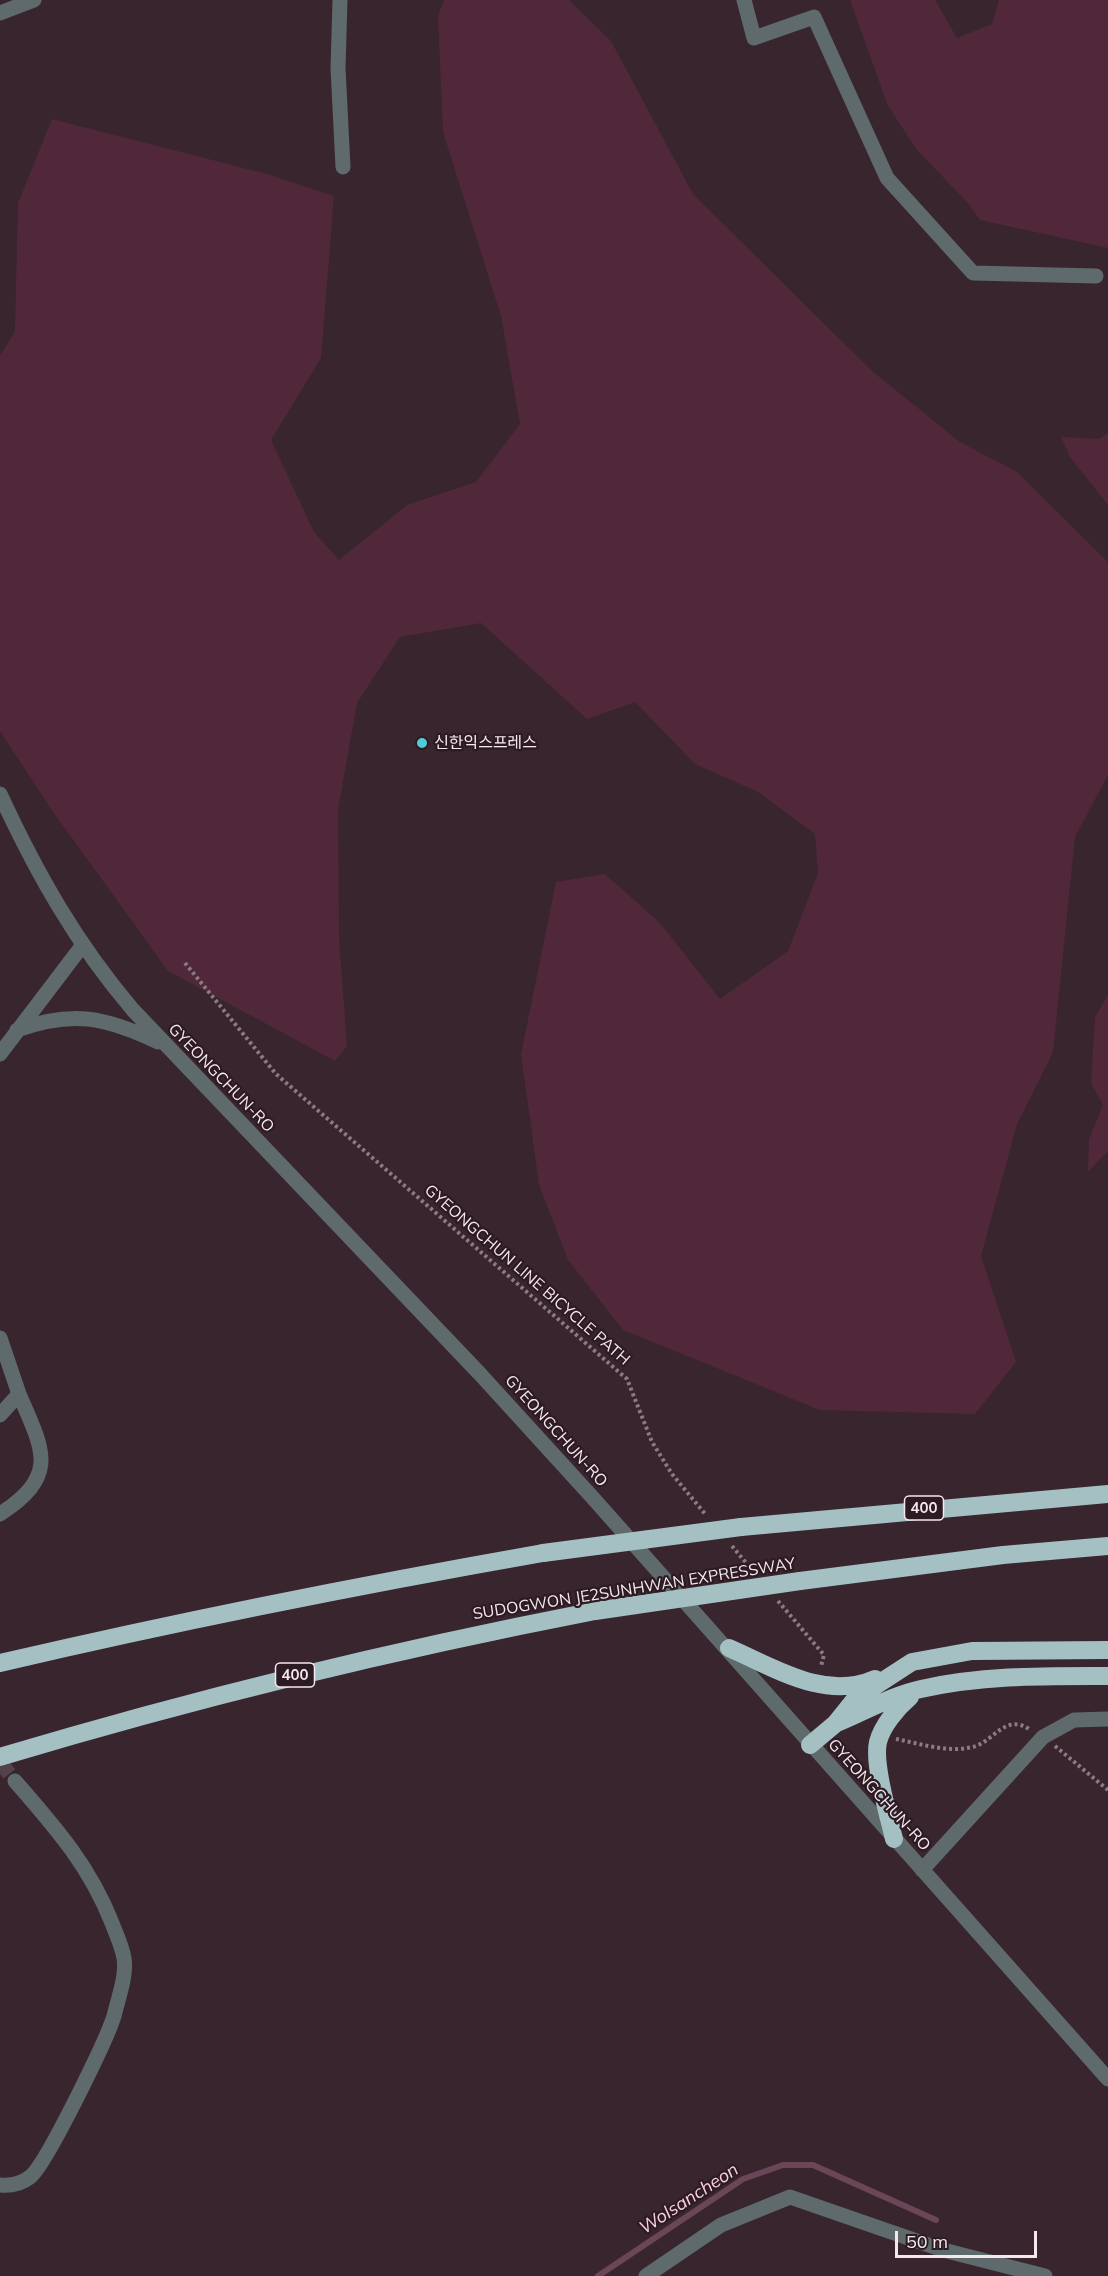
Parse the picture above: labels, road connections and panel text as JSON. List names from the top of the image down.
{
  "streets": {
    "highway": ["400", "SUDOGWON JE2SUNHWAN EXPRESSWAY"],
    "street": ["GYEONGCHUN-RO"],
    "path": ["GYEONGCHUN LINE BICYCLE PATH"]
  },
  "water": ["Wolsancheon"],
  "places": ["신한익스프레스"],
  "scale_bar": "50 m"
}
